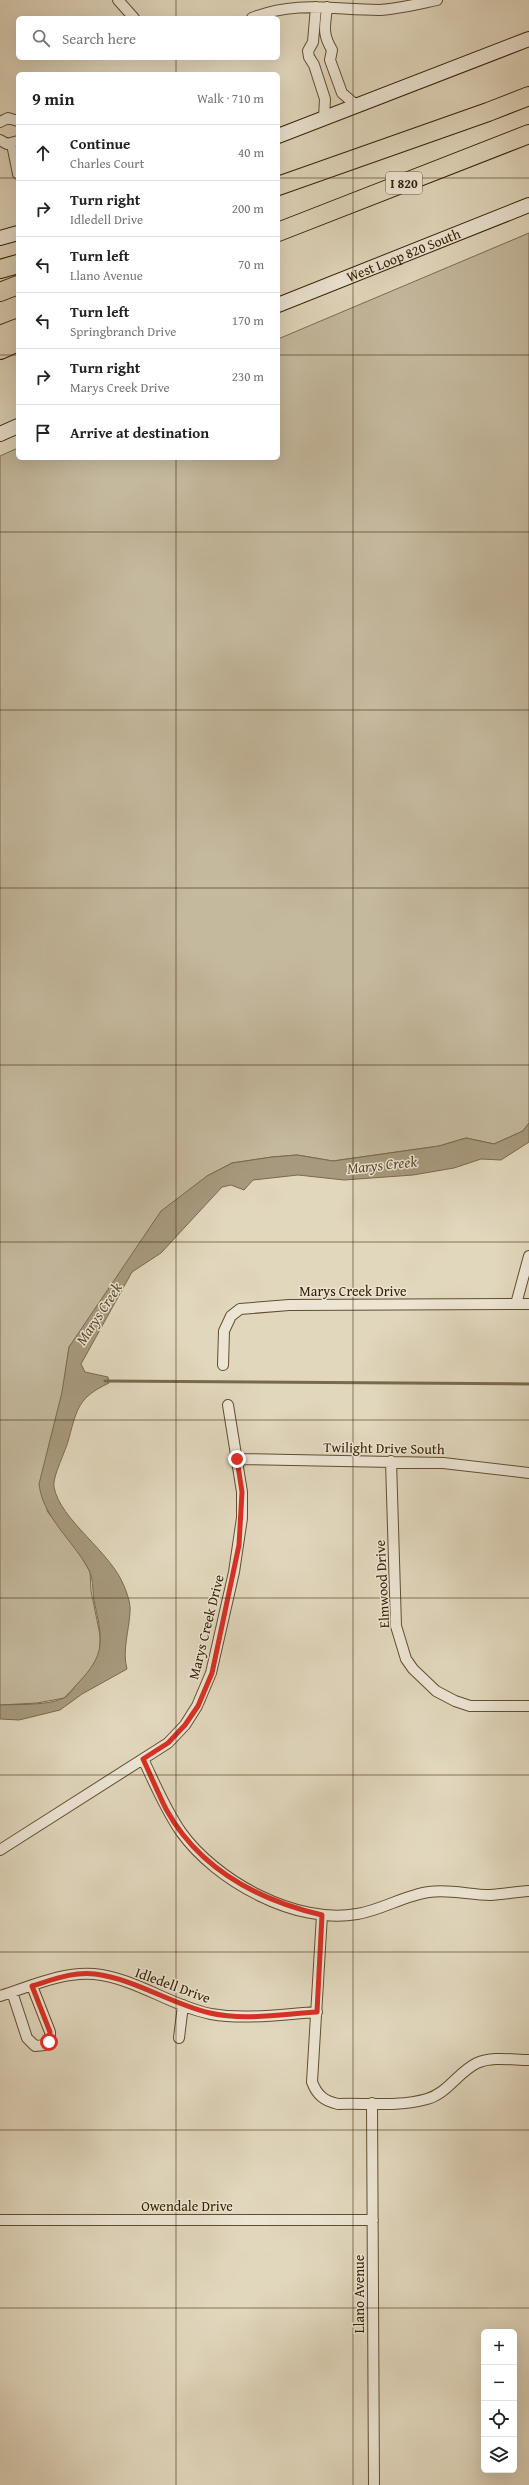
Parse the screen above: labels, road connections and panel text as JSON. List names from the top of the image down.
{
  "streets": {
    "highway": ["I 820"],
    "main road": ["West Loop 820 South"],
    "street": [
      "Marys Creek Drive",
      "Twilight Drive South",
      "Elmwood Drive",
      "Idledell Drive",
      "Owendale Drive",
      "Llano Avenue"
    ]
  },
  "crossings": [
    ["Marys Creek Drive", "Twilight Drive South"],
    ["Twilight Drive South", "Elmwood Drive"],
    ["Owendale Drive", "Llano Avenue"]
  ],
  "water": ["Marys Creek"],
  "page": {
    "search": "Search here",
    "heading": ["9 min", "Walk · 710 m"],
    "list": [
      ["Continue", "Charles Court", "40 m"],
      ["Turn right", "Idledell Drive", "200 m"],
      ["Turn left", "Llano Avenue", "70 m"],
      ["Turn left", "Springbranch Drive", "170 m"],
      ["Turn right", "Marys Creek Drive", "230 m"],
      "Arrive at destination"
    ],
    "map_buttons": ["+", "−"]
  }
}
